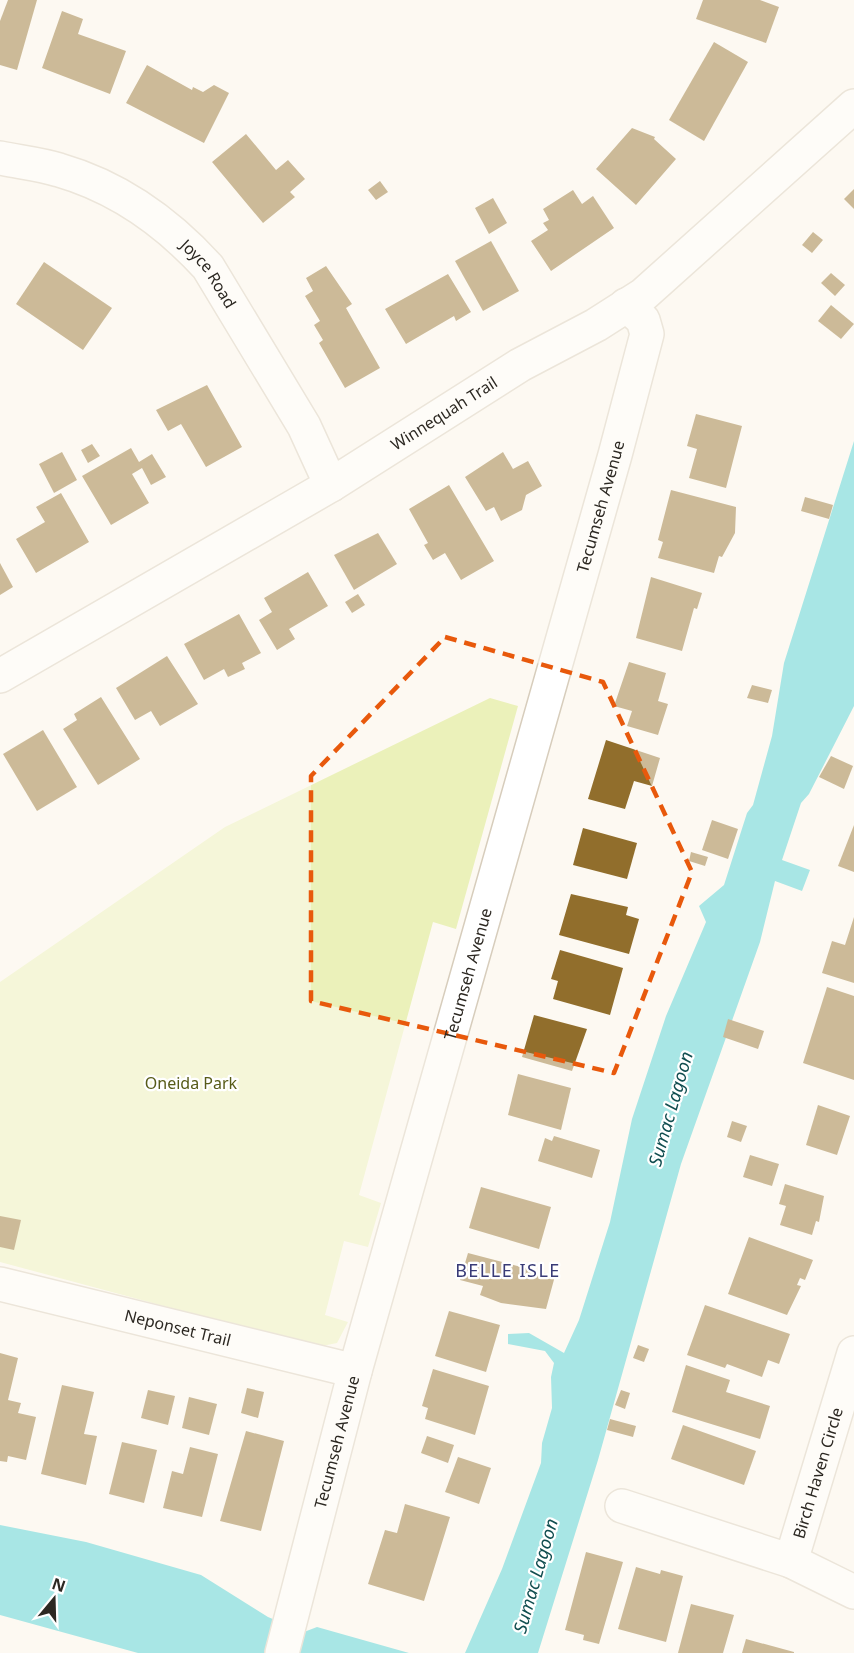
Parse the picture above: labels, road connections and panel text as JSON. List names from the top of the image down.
{
  "streets": {
    "street": [
      "Joyce Road",
      "Winnequah Trail",
      "Tecumseh Avenue",
      "Neponset Trail",
      "Birch Haven Circle"
    ]
  },
  "crossings": [
    ["Joyce Road", "Winnequah Trail"],
    ["Winnequah Trail", "Tecumseh Avenue"],
    ["Tecumseh Avenue", "Neponset Trail"]
  ],
  "districts": ["BELLE ISLE"],
  "water": ["Sumac Lagoon"],
  "parks": ["Oneida Park"],
  "north": "top"
}
